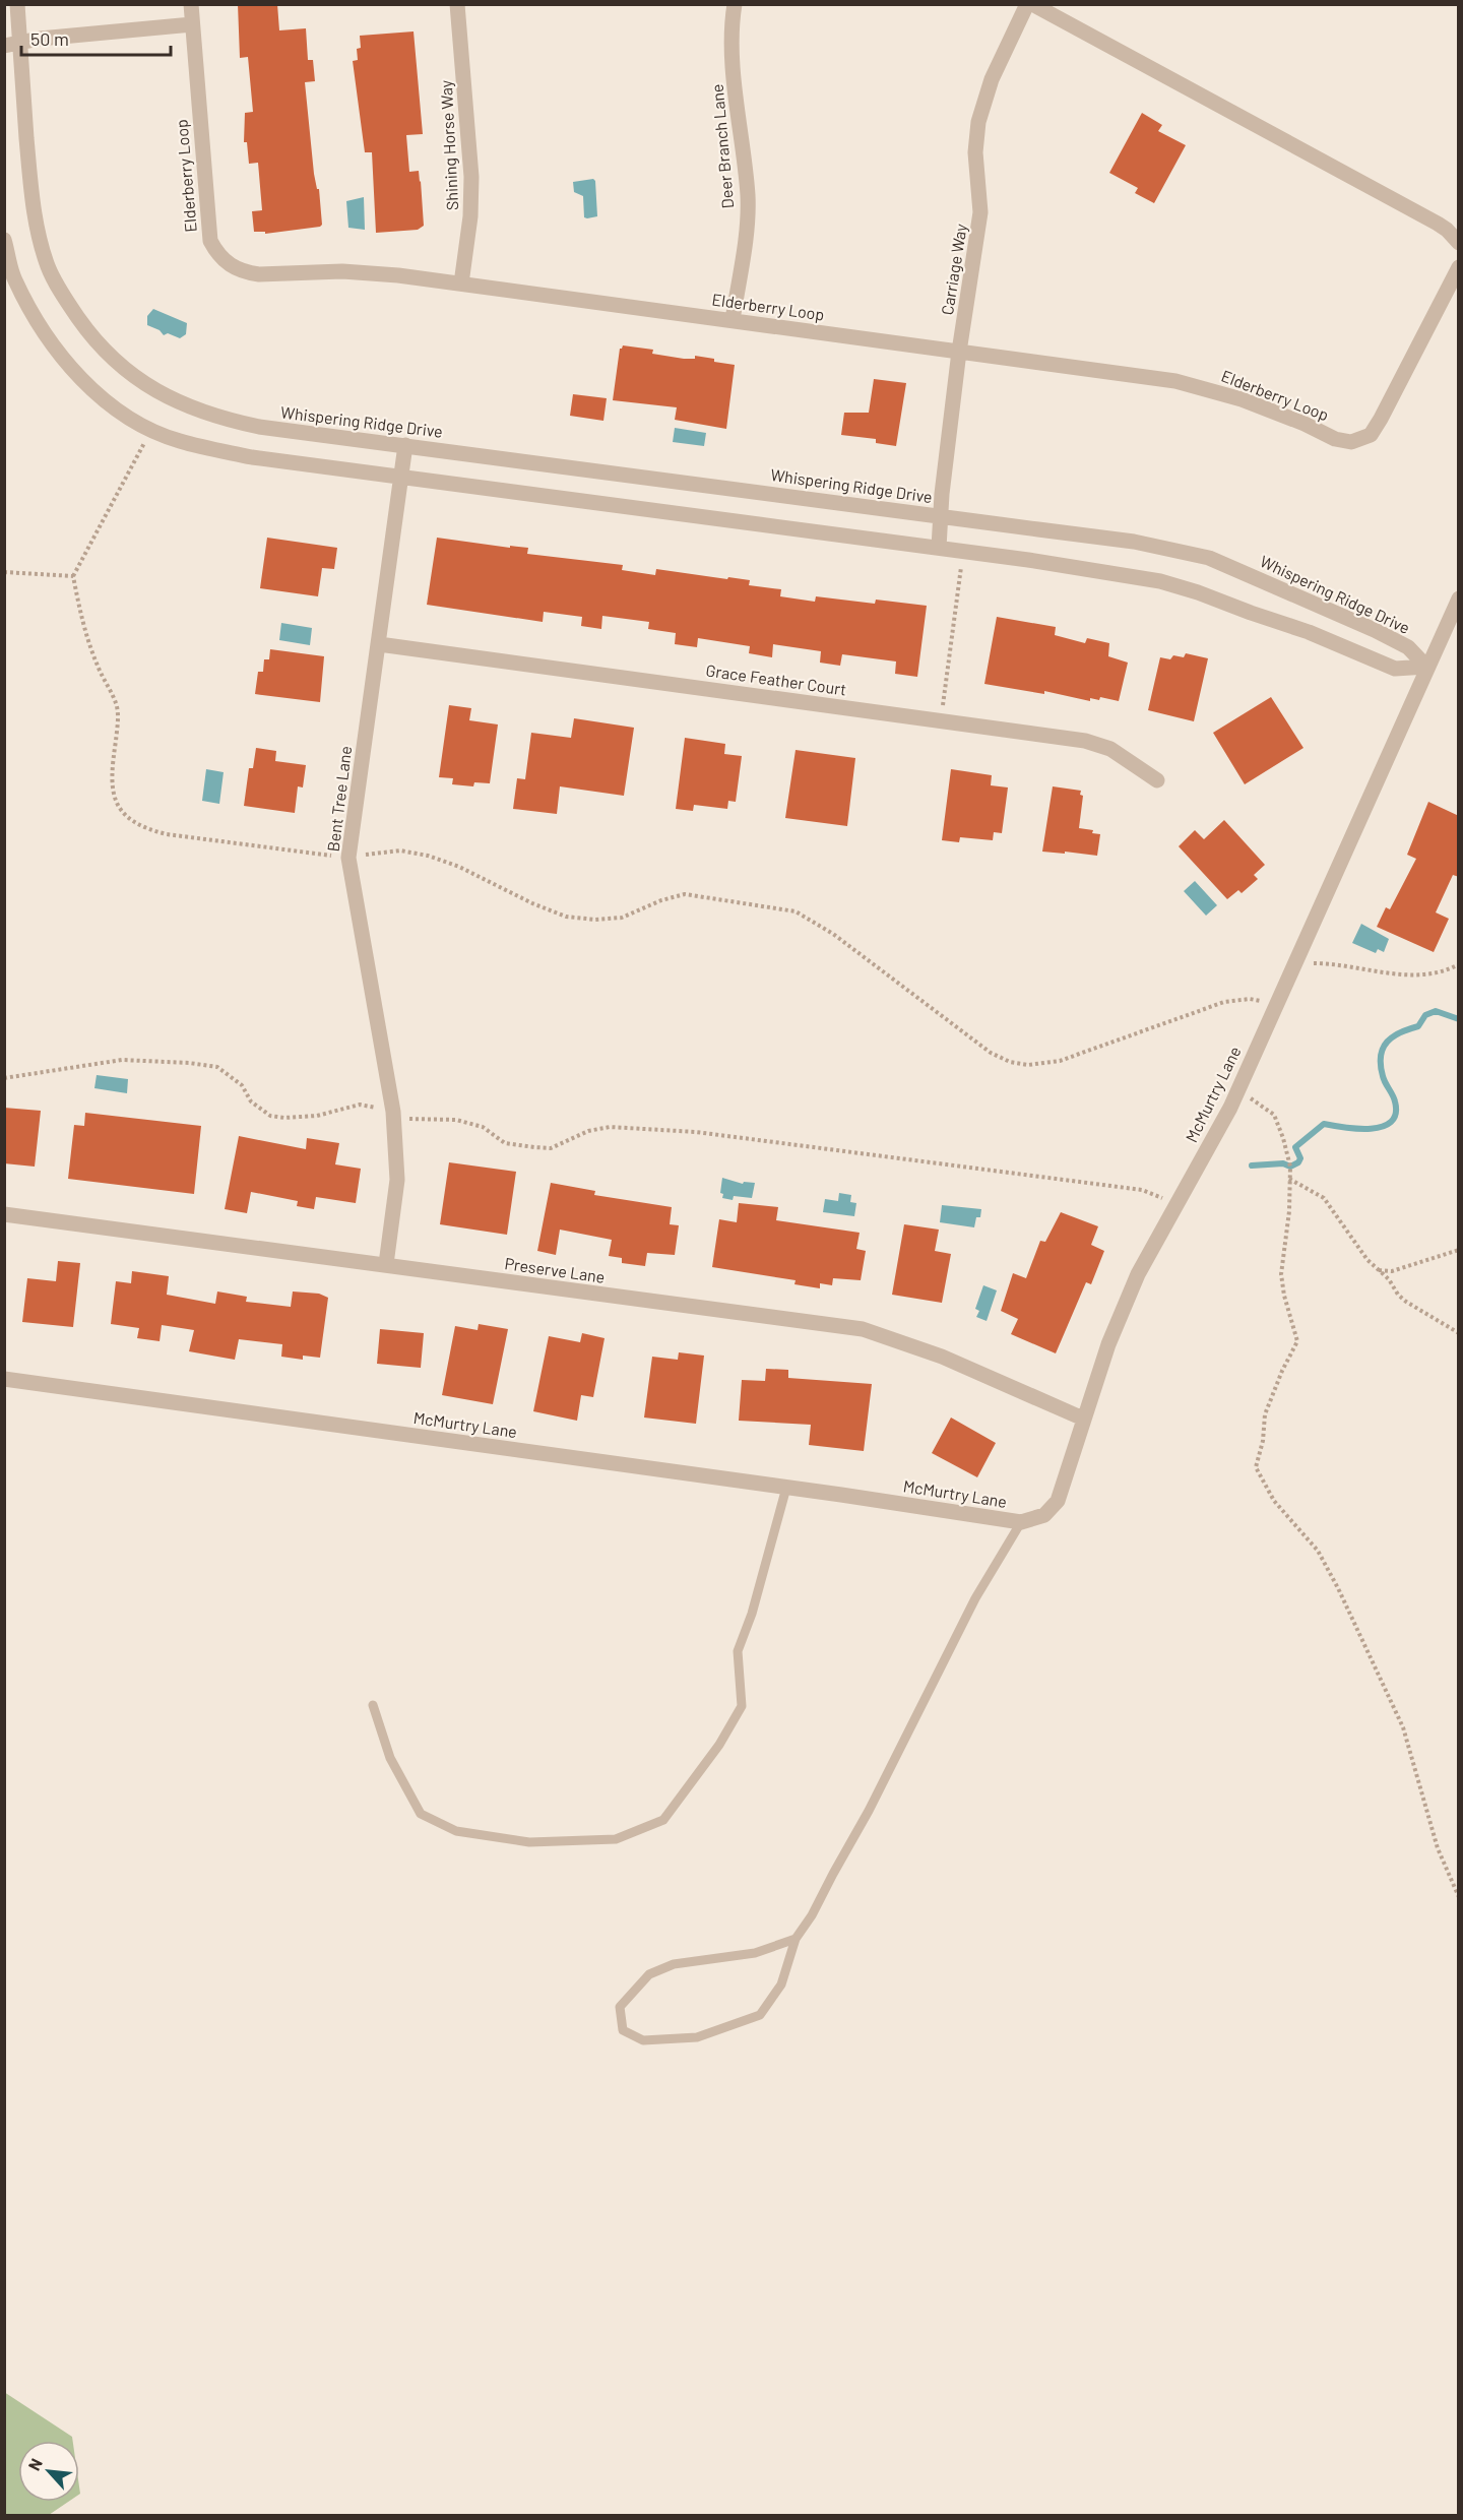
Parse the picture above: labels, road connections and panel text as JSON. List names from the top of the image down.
{
  "streets": {
    "street": [
      "Shining Horse Way",
      "Deer Branch Lane",
      "Elderberry Loop",
      "Carriage Way",
      "Whispering Ridge Drive",
      "Grace Feather Court",
      "Bent Tree Lane",
      "McMurtry Lane",
      "Preserve Lane"
    ]
  },
  "crossings": [
    ["Shining Horse Way", "Elderberry Loop"],
    ["Deer Branch Lane", "Elderberry Loop"],
    ["Elderberry Loop", "Carriage Way"],
    ["Carriage Way", "Whispering Ridge Drive"],
    ["Whispering Ridge Drive", "Bent Tree Lane"],
    ["Whispering Ridge Drive", "McMurtry Lane"],
    ["Grace Feather Court", "Bent Tree Lane"],
    ["Bent Tree Lane", "Preserve Lane"],
    ["McMurtry Lane", "Preserve Lane"]
  ],
  "scale_bar": "50 m",
  "north": "top left"
}
